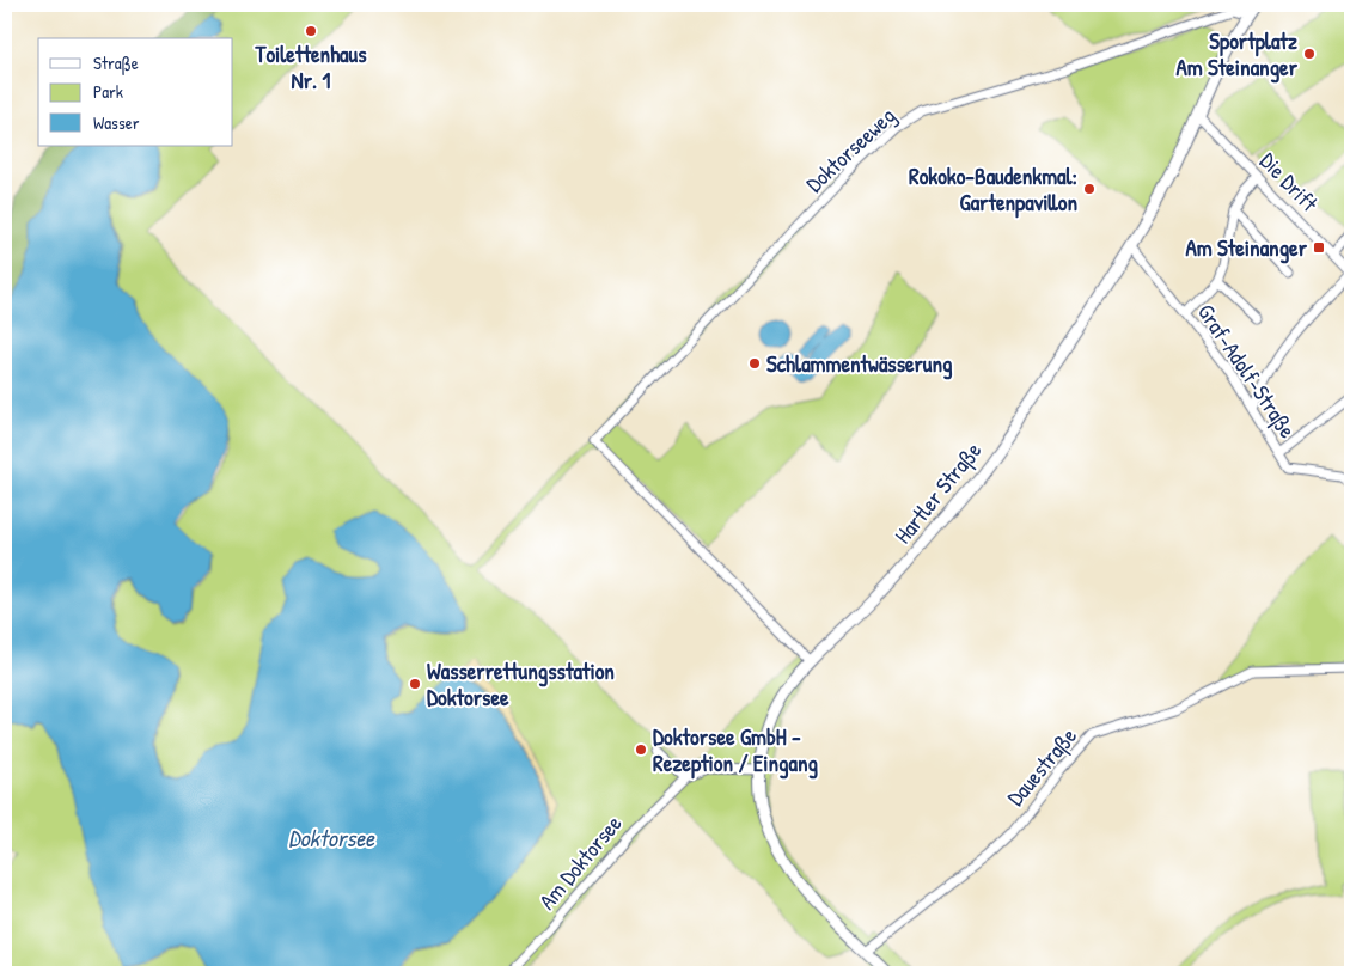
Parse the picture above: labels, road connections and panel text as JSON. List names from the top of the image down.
{
  "streets": {
    "main road": ["Hartler Straße"],
    "street": [
      "Doktorseeweg",
      "Die Drift",
      "Graf-Adolf-Straße",
      "Dauestraße",
      "Am Doktorsee"
    ]
  },
  "crossings": [
    ["Doktorseeweg", "Hartler Straße"],
    ["Die Drift", "Hartler Straße"],
    ["Graf-Adolf-Straße", "Hartler Straße"],
    ["Hartler Straße", "Dauestraße"],
    ["Hartler Straße", "Am Doktorsee"]
  ],
  "water": ["Doktorsee"],
  "places": {
    "other": [
      "Toilettenhaus Nr. 1",
      "Sportplatz Am Steinanger",
      "Rokoko-Baudenkmal: Gartenpavillon",
      "Schlammentwässerung",
      "Wasserrettungsstation Doktorsee",
      "Doktorsee GmbH - Rezeption / Eingang"
    ],
    "transit": ["Am Steinanger"]
  },
  "legend": ["Straße", "Park", "Wasser"]
}
